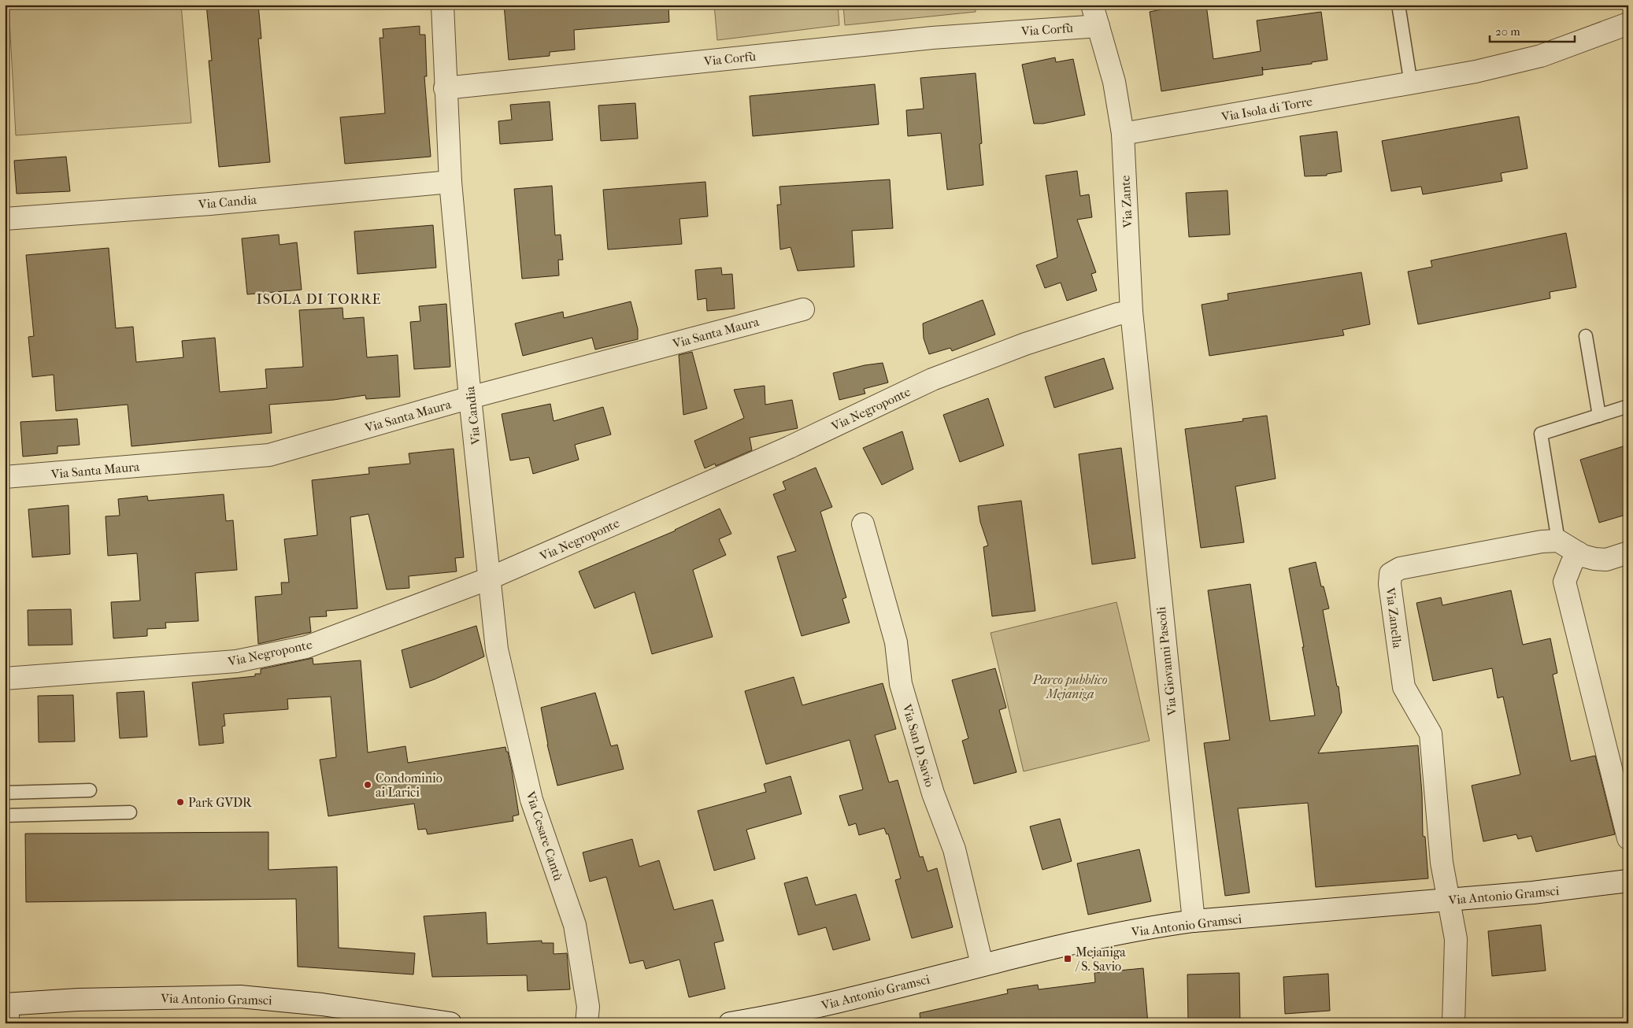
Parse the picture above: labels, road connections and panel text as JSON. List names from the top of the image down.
{
  "streets": {
    "street": [
      "Via Corfù",
      "Via Isola di Torre",
      "Via Candia",
      "Via Zante",
      "Via Santa Maura",
      "Via Negroponte",
      "Via Zanella",
      "Via Giovanni Pascoli",
      "Via San D. Savio",
      "Via Cesare Cantù",
      "Via Antonio Gramsci"
    ]
  },
  "crossings": [
    ["Via Corfù", "Via Candia"],
    ["Via Corfù", "Via Zante"],
    ["Via Isola di Torre", "Via Zante"],
    ["Via Candia", "Via Santa Maura"],
    ["Via Candia", "Via Negroponte"],
    ["Via Candia", "Via Cesare Cantù"],
    ["Via Zante", "Via Negroponte"],
    ["Via Zante", "Via Giovanni Pascoli"],
    ["Via Zanella", "Via Antonio Gramsci"],
    ["Via Giovanni Pascoli", "Via Antonio Gramsci"],
    ["Via San D. Savio", "Via Antonio Gramsci"]
  ],
  "districts": ["ISOLA DI TORRE"],
  "parks": ["Parco pubblico Mejaniga"],
  "places": {
    "other": ["Condominio ai Larici", "Park GVDR"],
    "transit": ["Mejaniga / S. Savio"]
  },
  "scale_bar": "20 m"
}
